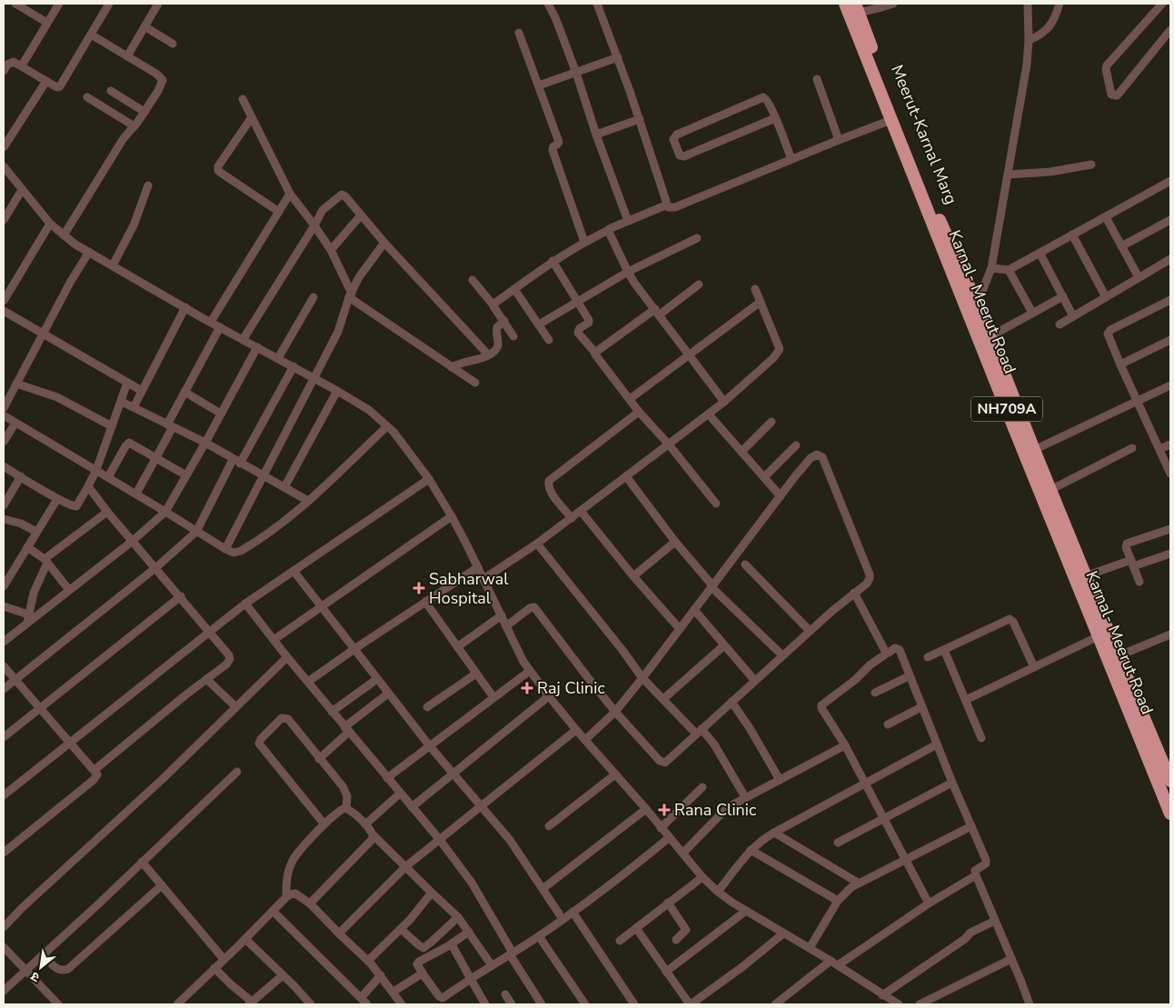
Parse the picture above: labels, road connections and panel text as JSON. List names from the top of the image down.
{
  "streets": {
    "highway": ["Meerut-Karnal Marg", "Karnal- Meerut Road", "NH709A"]
  },
  "crossings": [
    ["Meerut-Karnal Marg", "Karnal- Meerut Road"]
  ],
  "places": {
    "health": ["Sabharwal Hospital", "Raj Clinic", "Rana Clinic"]
  },
  "north": "bottom left"
}
